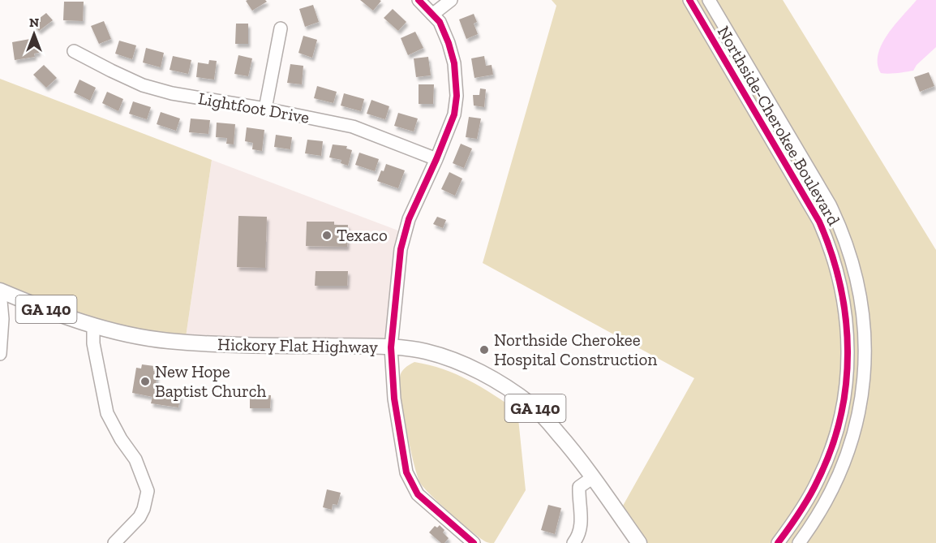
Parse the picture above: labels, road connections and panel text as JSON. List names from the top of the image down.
{
  "streets": {
    "main road": ["GA 140", "Hickory Flat Highway"],
    "street": ["Lightfoot Drive", "Northside-Cherokee Boulevard"]
  },
  "places": ["Texaco", "Northside Cherokee Hospital Construction", "New Hope Baptist Church"],
  "north": "top"
}
